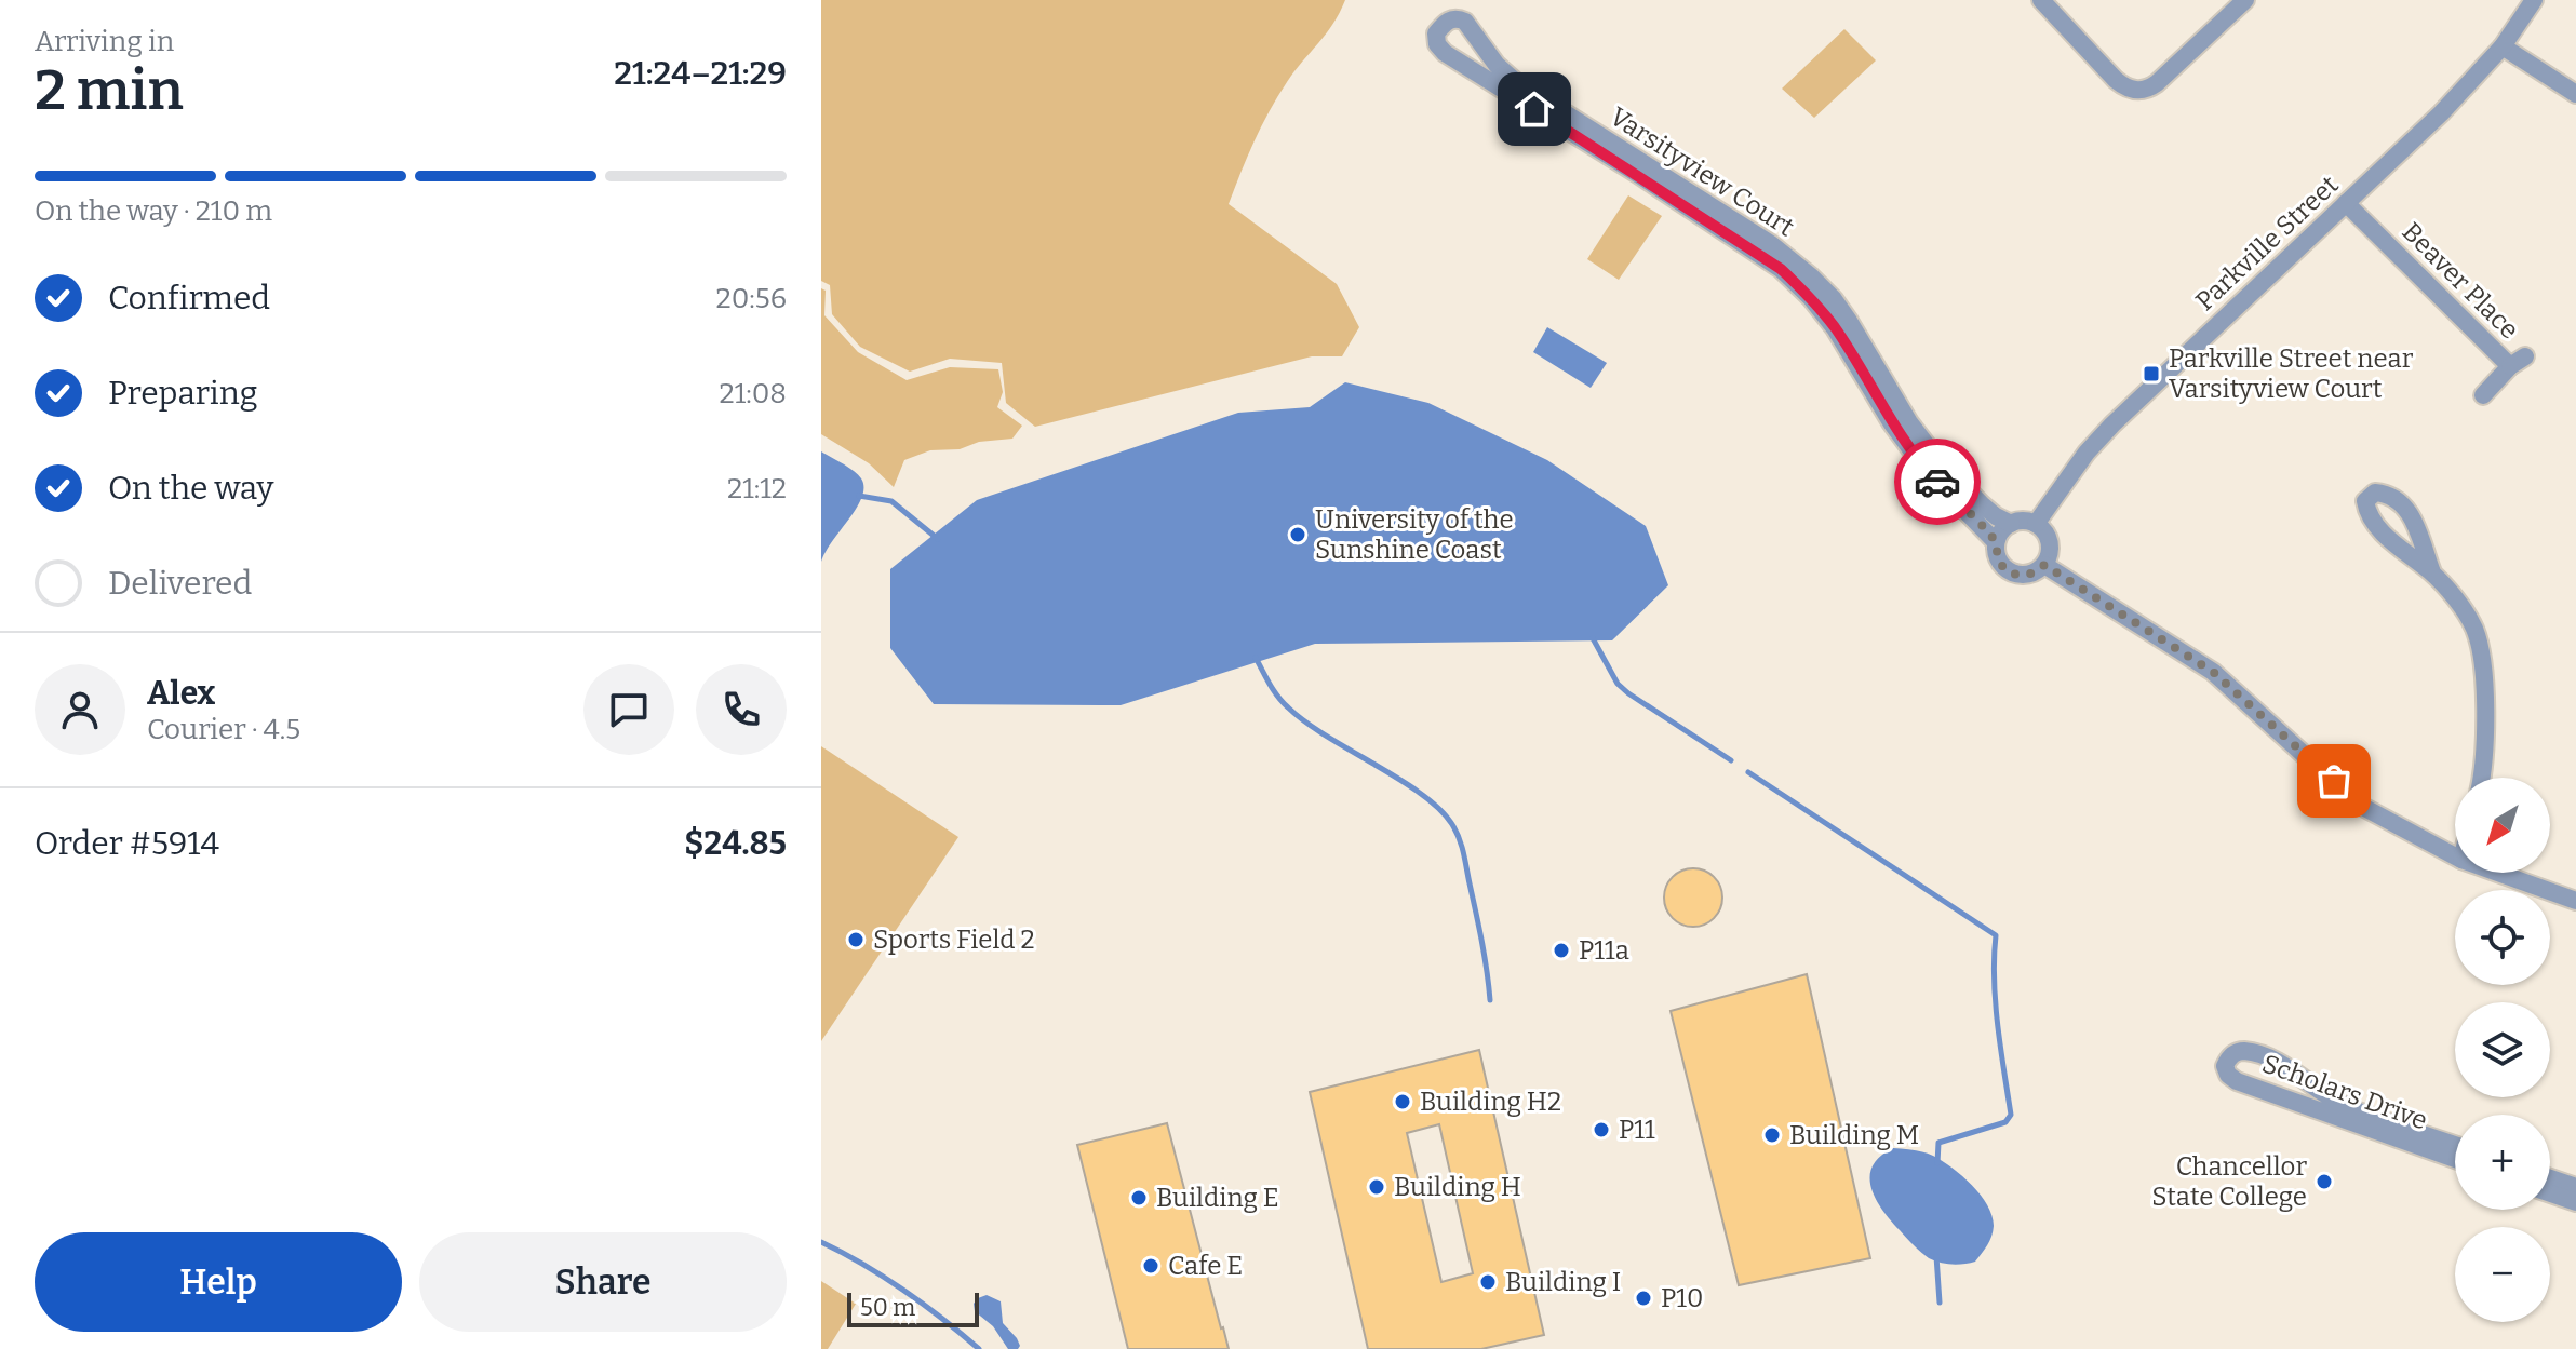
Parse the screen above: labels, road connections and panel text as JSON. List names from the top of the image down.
{
  "streets": {
    "street": [
      "Varsityview Court",
      "Parkville Street",
      "Beaver Place",
      "Scholars Drive"
    ]
  },
  "crossings": [
    ["Varsityview Court", "Parkville Street"],
    ["Parkville Street", "Beaver Place"]
  ],
  "places": {
    "transit": ["Parkville Street near Varsityview Court"],
    "other": [
      "University of the Sunshine Coast",
      "Sports Field 2",
      "P11a",
      "Building H2",
      "P11",
      "Building M",
      "Chancellor State College",
      "Building H",
      "Building E",
      "Cafe E",
      "Building I",
      "P10"
    ]
  },
  "scale_bar": "50 m",
  "north": "bottom left",
  "page": {
    "heading": ["2 min", "Arriving in", "21:24–21:29"],
    "panel": [
      "Alex",
      "Courier · 4.5",
      "Order #5914",
      "$24.85"
    ],
    "bar": "On the way · 210 m",
    "list": [
      ["Confirmed", "20:56"],
      ["Preparing", "21:08"],
      ["On the way", "21:12"],
      "Delivered"
    ],
    "map_buttons": ["+", "−"],
    "buttons": ["Help", "Share"],
    "scale": "50 m"
  }
}
